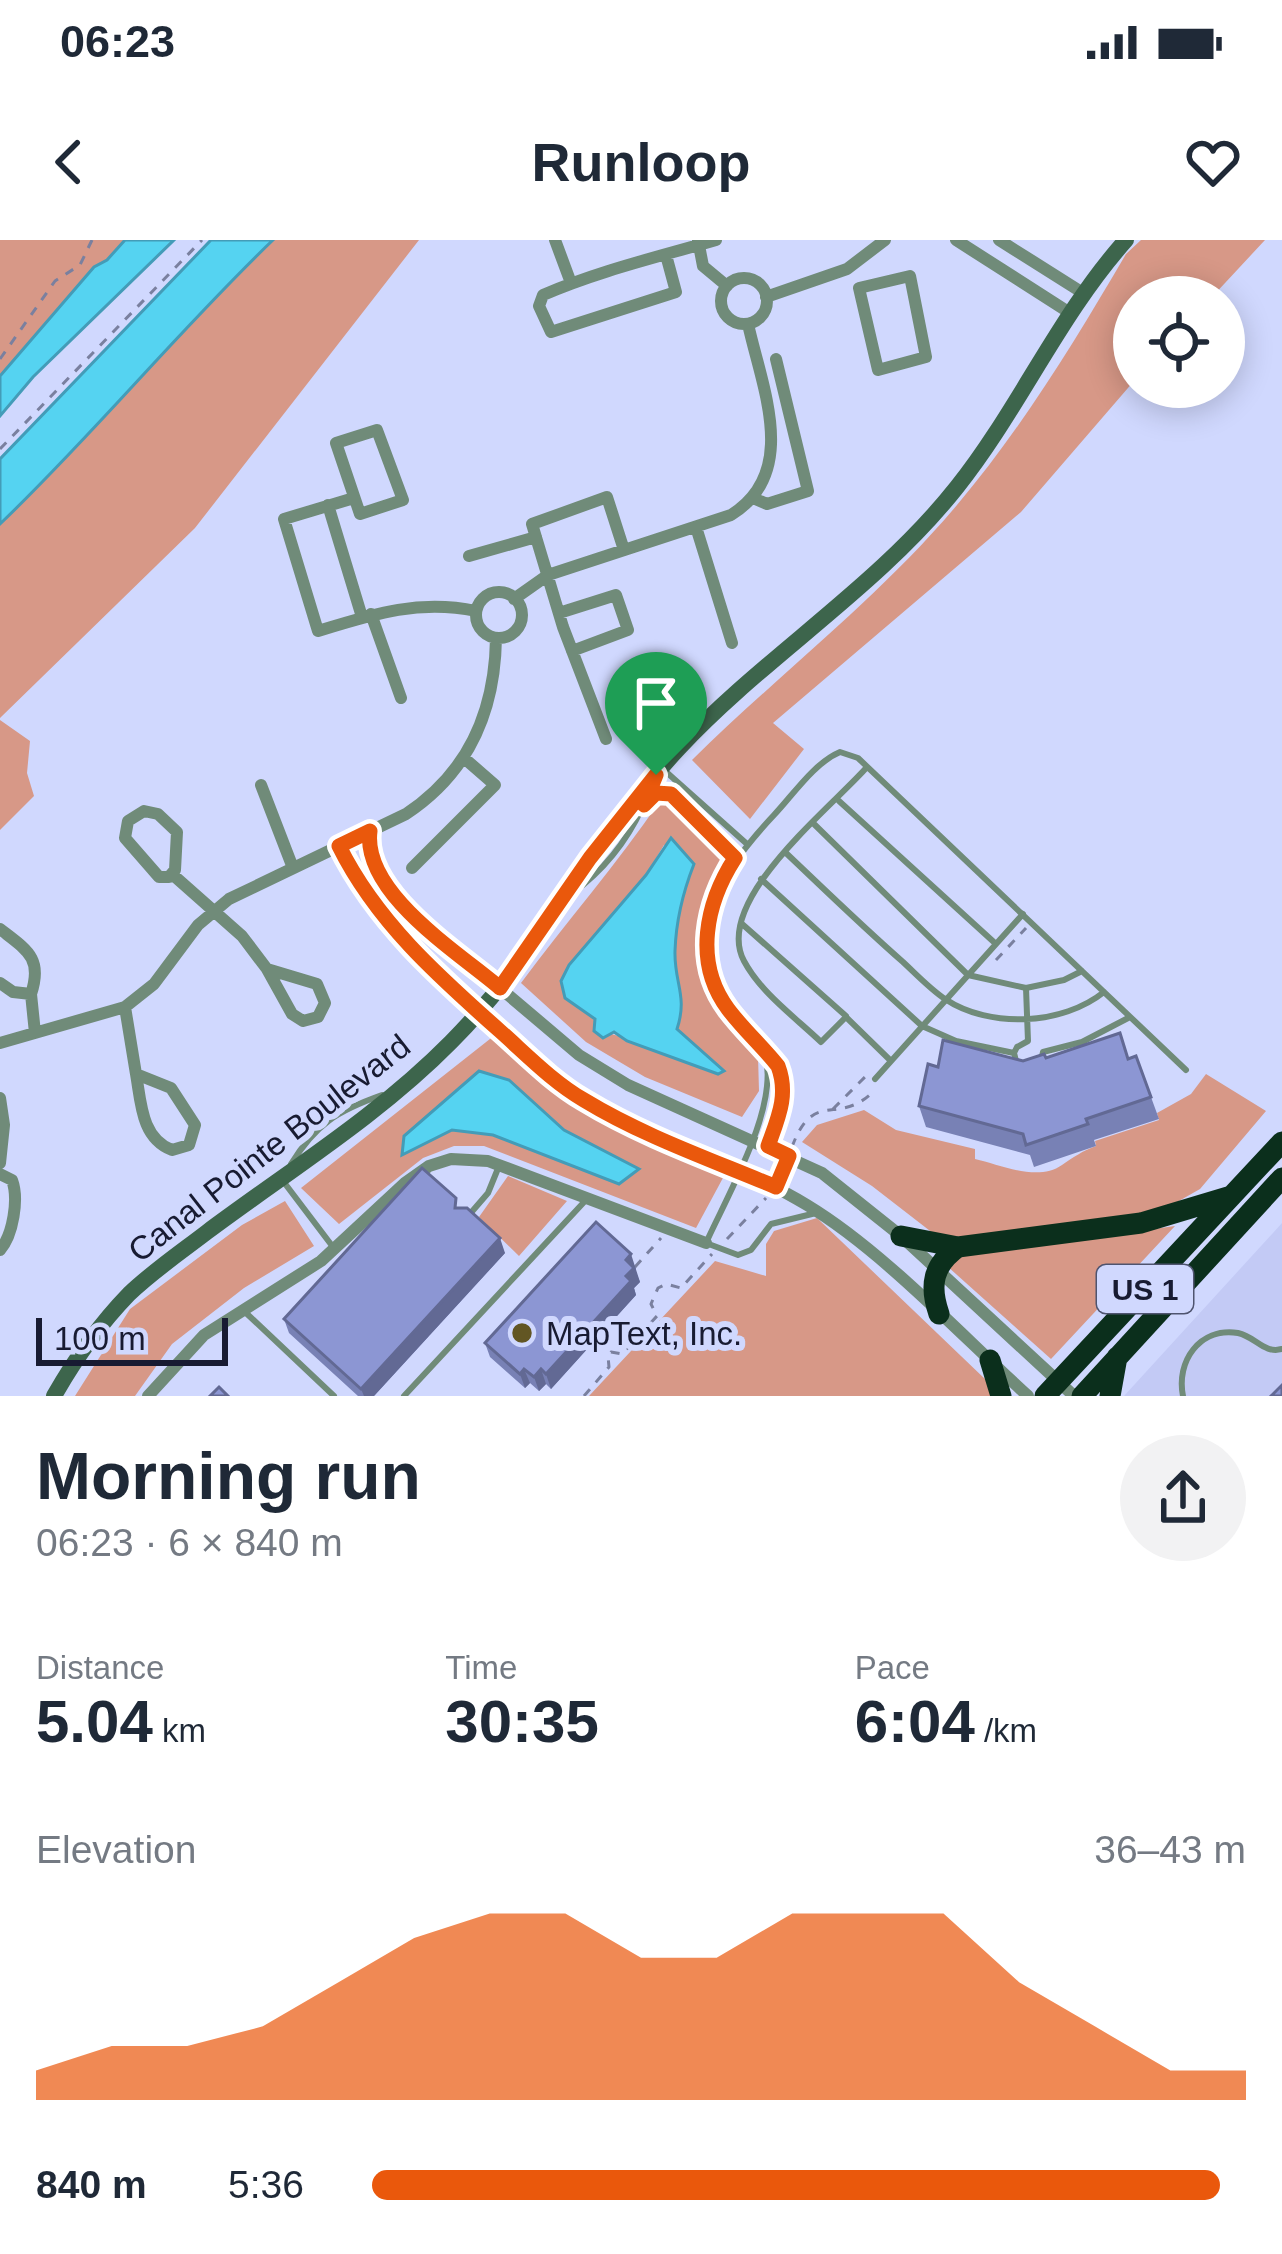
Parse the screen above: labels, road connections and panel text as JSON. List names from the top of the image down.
{
  "streets": {
    "highway": ["US 1"],
    "street": ["Canal Pointe Boulevard"]
  },
  "places": ["MapText, Inc."],
  "scale_bar": "100 m",
  "page": {
    "status": "06:23",
    "header": "Runloop",
    "scale": "100 m",
    "heading": ["Morning run", "06:23 · 6 × 840 m"],
    "stats": [
      ["Distance", "5.04 km"],
      ["Time", "30:35"],
      ["Pace", "6:04 /km"]
    ],
    "chart": ["Elevation", "36–43 m"],
    "list": [
      {
        "name": "840 m",
        "note": "5:36"
      }
    ]
  }
}
